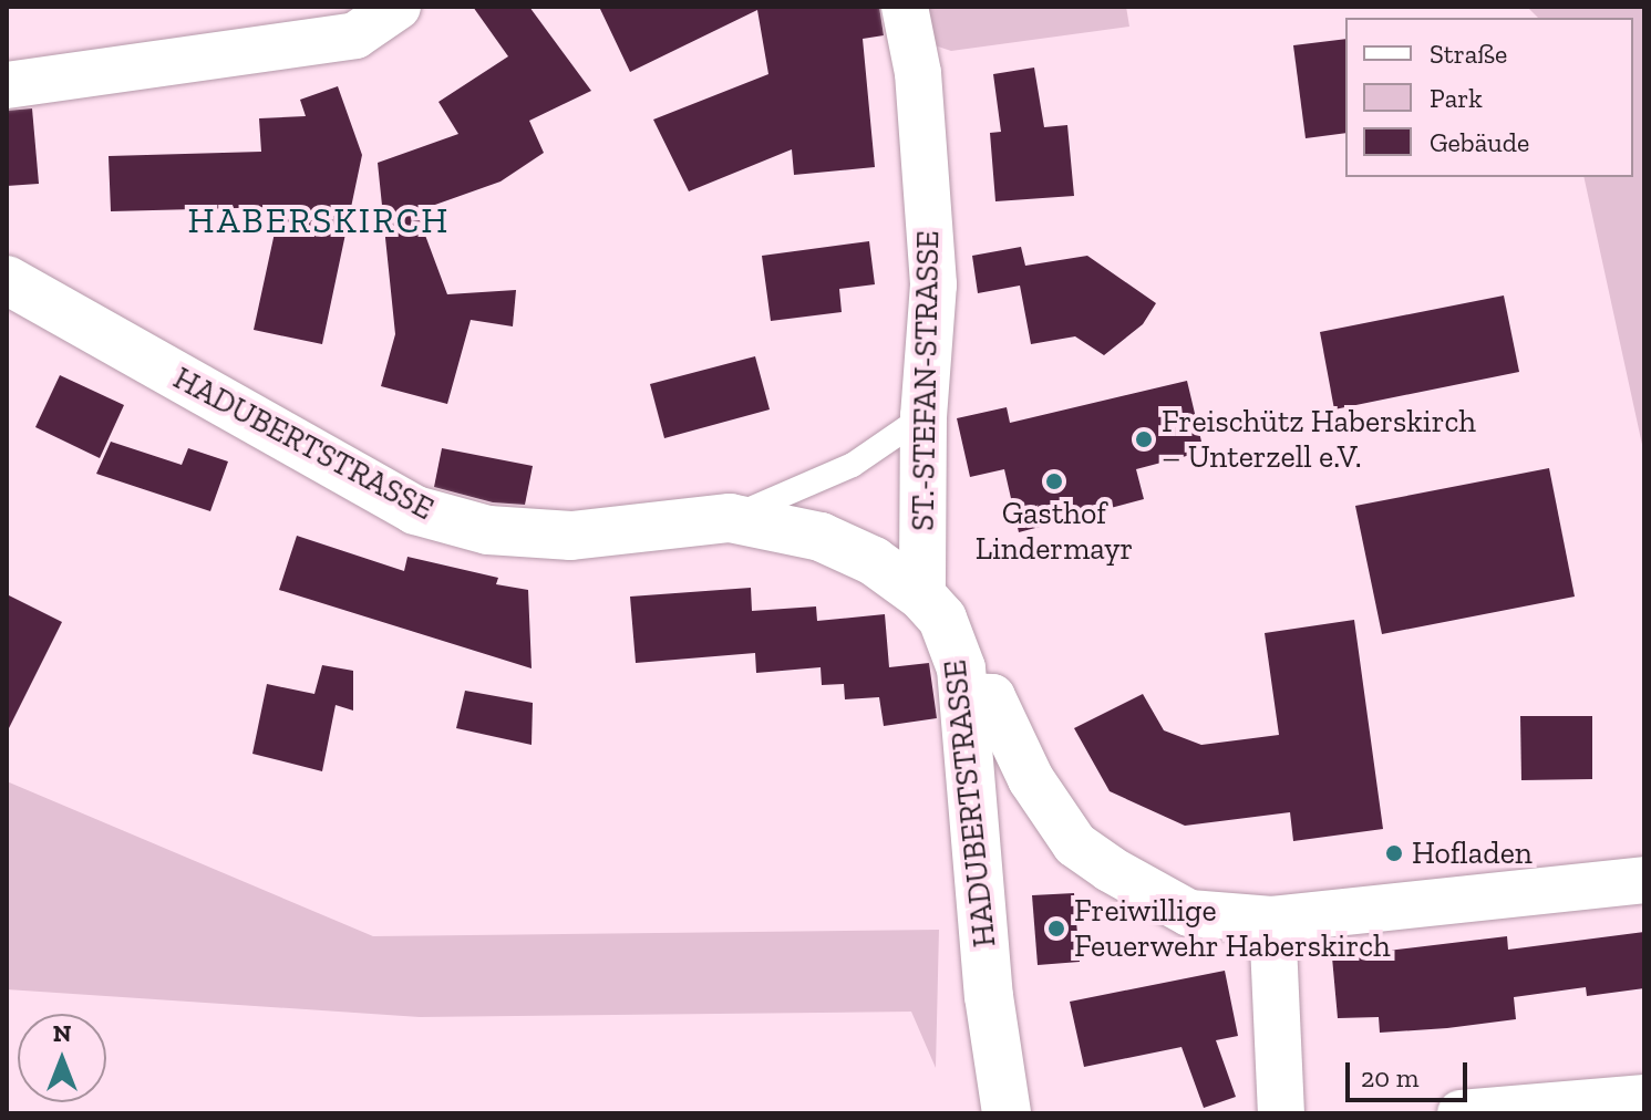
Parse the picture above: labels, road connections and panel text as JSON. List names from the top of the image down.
{
  "streets": {
    "street": ["ST.-STEFAN-STRASSE", "HADUBERTSTRASSE"]
  },
  "crossings": [
    ["ST.-STEFAN-STRASSE", "HADUBERTSTRASSE"]
  ],
  "districts": ["HABERSKIRCH"],
  "places": [
    "Freischütz Haberskirch – Unterzell e.V.",
    "Gasthof Lindermayr",
    "Hofladen",
    "Freiwillige Feuerwehr Haberskirch"
  ],
  "legend": ["Straße", "Park", "Gebäude"],
  "scale_bar": "20 m",
  "north": "top"
}
